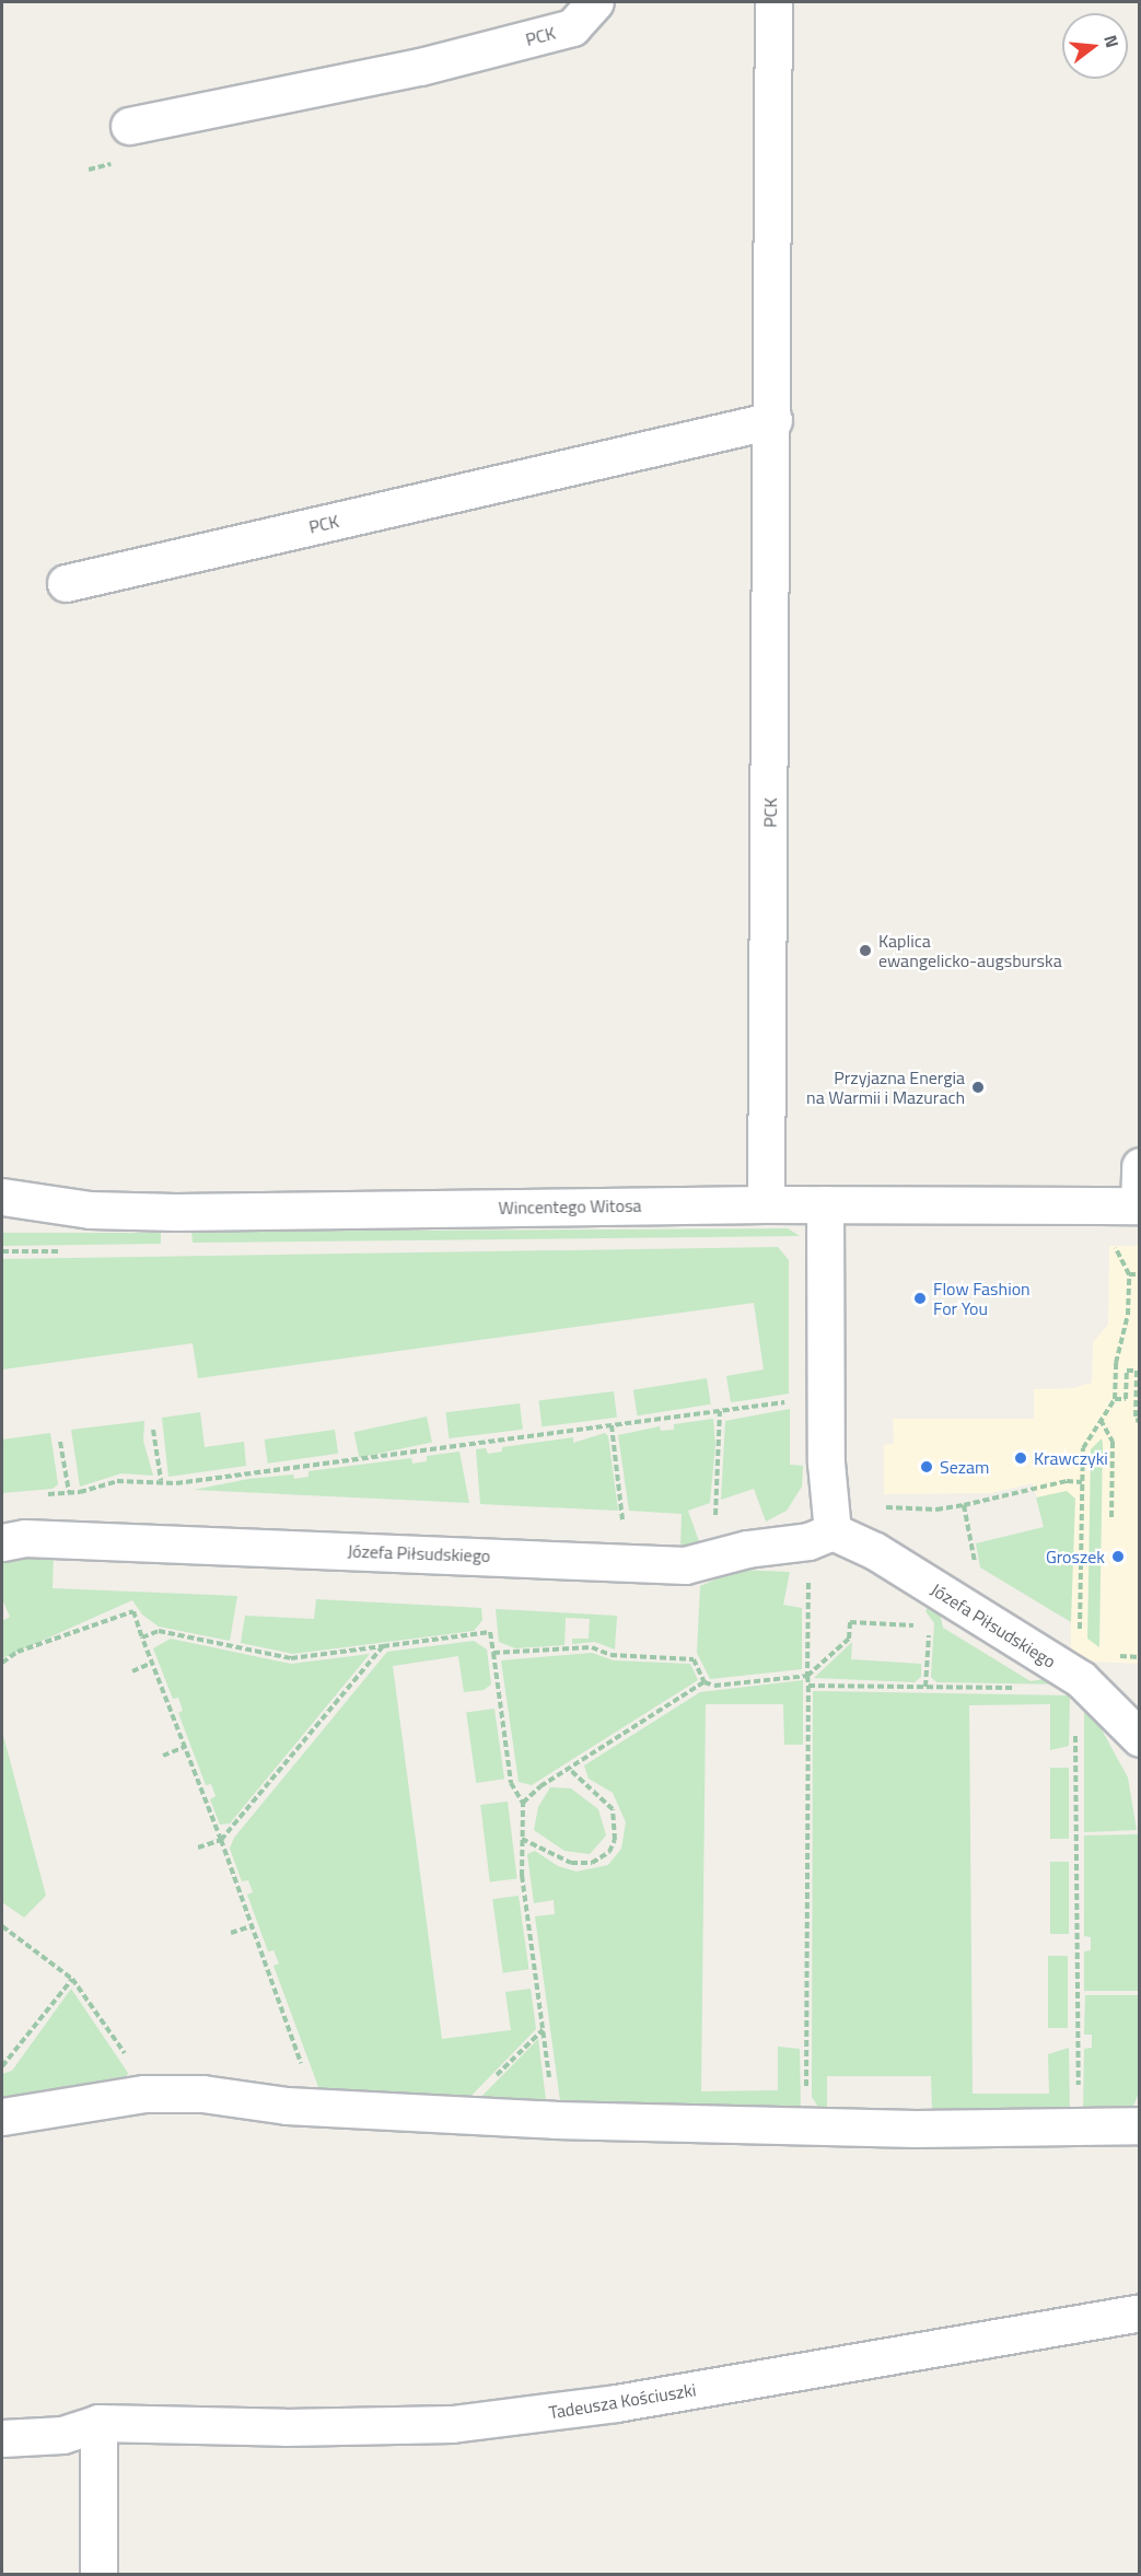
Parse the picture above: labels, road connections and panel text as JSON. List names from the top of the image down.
{
  "streets": {
    "street": [
      "PCK",
      "Wincentego Witosa",
      "Józefa Piłsudskiego",
      "Tadeusza Kościuszki"
    ]
  },
  "crossings": [
    ["PCK", "Wincentego Witosa"]
  ],
  "places": [
    "Kaplica ewangelicko-augsburska",
    "Przyjazna Energia na Warmii i Mazurach",
    "Flow Fashion For You",
    "Krawczyki",
    "Sezam",
    "Groszek"
  ],
  "north": "right"
}
